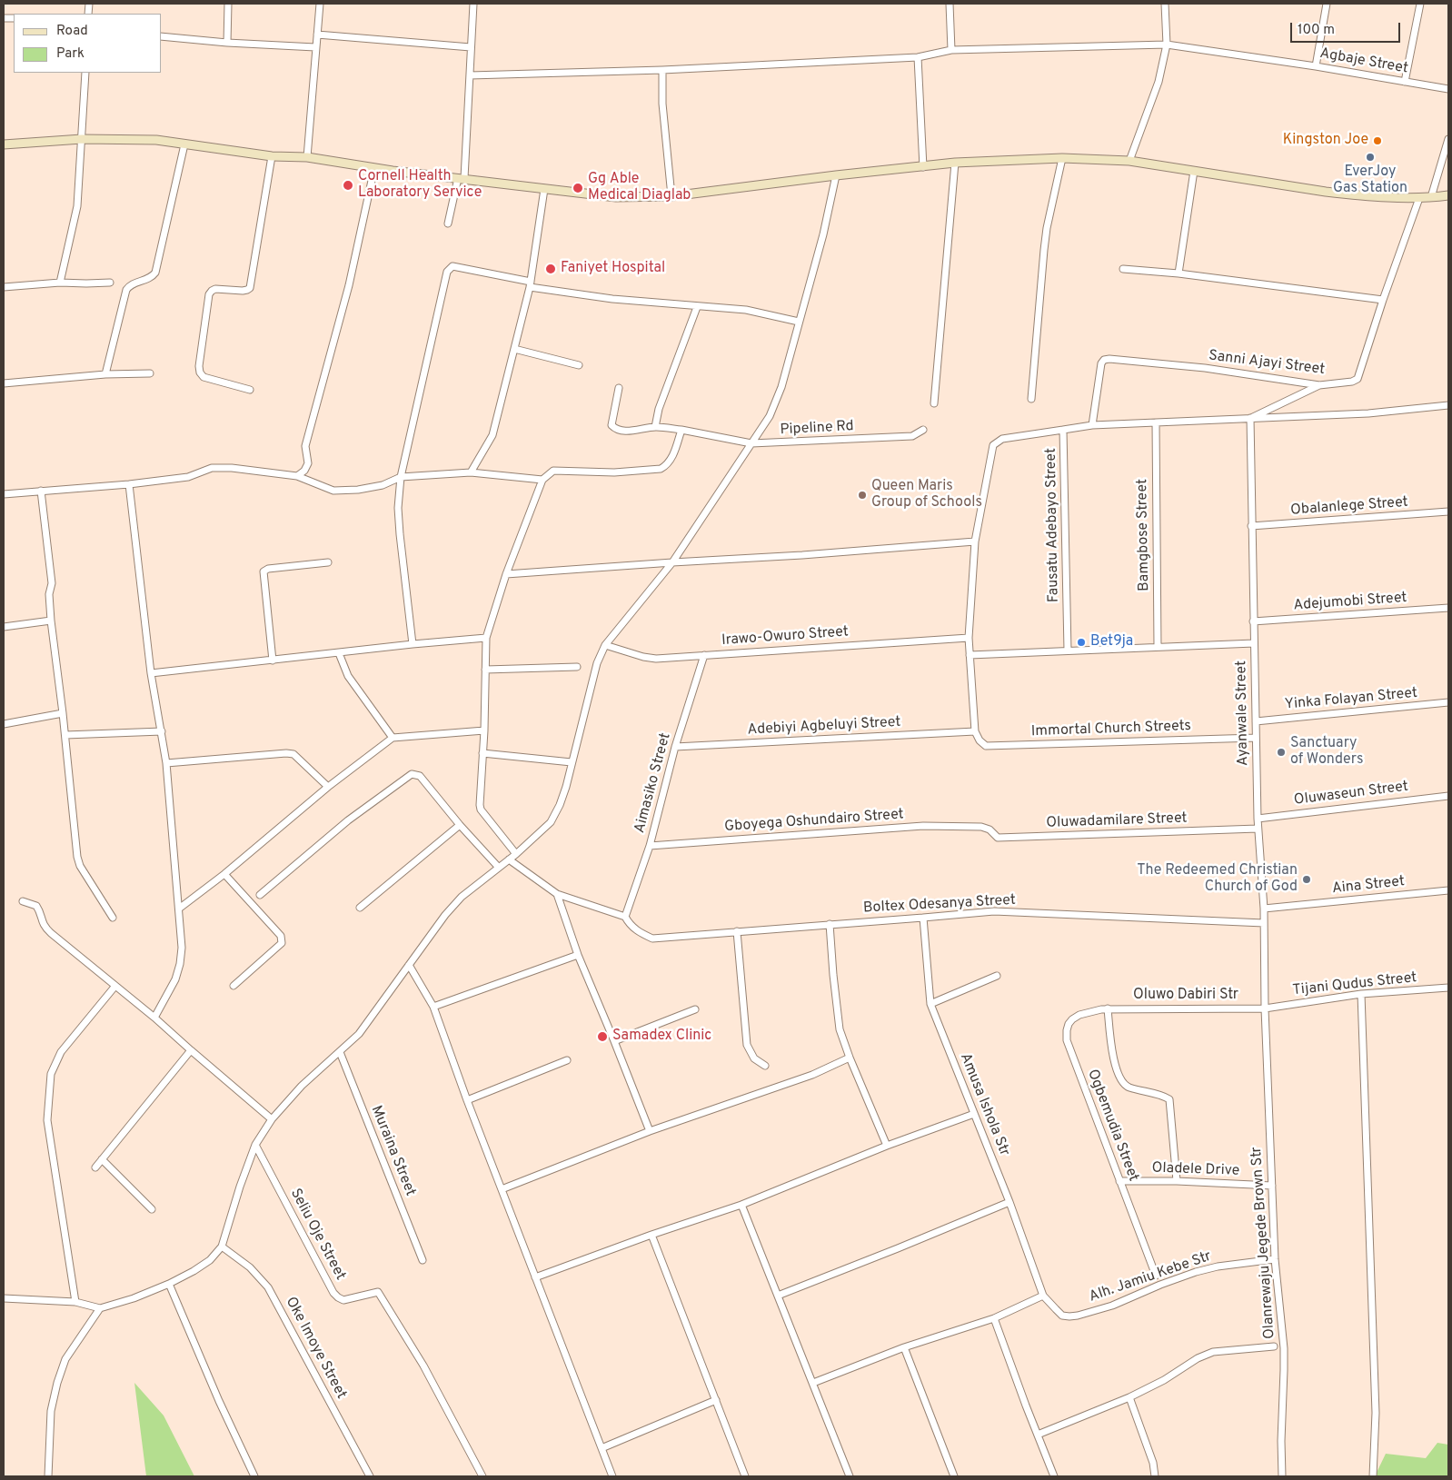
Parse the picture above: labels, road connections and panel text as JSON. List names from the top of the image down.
{
  "streets": {
    "street": [
      "Agbaje Street",
      "Sanni Ajayi Street",
      "Pipeline Rd",
      "Obalanlege Street",
      "Fausatu Adebayo Street",
      "Bamgbose Street",
      "Adejumobi Street",
      "Irawo-Owuro Street",
      "Yinka Folayan Street",
      "Ayanwale Street",
      "Adebiyi Agbeluyi Street",
      "Immortal Church Streets",
      "Aimasiko Street",
      "Oluwaseun Street",
      "Gboyega Oshundairo Street",
      "Oluwadamilare Street",
      "Aina Street",
      "Boltex Odesanya Street",
      "Tijani Qudus Street",
      "Oluwo Dabiri Str",
      "Amusa Ishola Str",
      "Ogbemudia Street",
      "Muraina Street",
      "Oladele Drive",
      "Seliu Oje Street",
      "Olanrewaju Jegede Brown Str",
      "Alh. Jamiu Kebe Str",
      "Oke Imoye Street"
    ]
  },
  "crossings": [
    ["Sanni Ajayi Street", "Fausatu Adebayo Street"],
    ["Obalanlege Street", "Ayanwale Street"],
    ["Fausatu Adebayo Street", "Bamgbose Street"],
    ["Fausatu Adebayo Street", "Ayanwale Street"],
    ["Adejumobi Street", "Ayanwale Street"],
    ["Irawo-Owuro Street", "Aimasiko Street"],
    ["Yinka Folayan Street", "Ayanwale Street"],
    ["Ayanwale Street", "Immortal Church Streets"],
    ["Ayanwale Street", "Oluwaseun Street"],
    ["Ayanwale Street", "Oluwadamilare Street"],
    ["Ayanwale Street", "Aina Street"],
    ["Ayanwale Street", "Boltex Odesanya Street"],
    ["Ayanwale Street", "Tijani Qudus Street"],
    ["Ayanwale Street", "Oluwo Dabiri Str"],
    ["Ayanwale Street", "Olanrewaju Jegede Brown Str"],
    ["Adebiyi Agbeluyi Street", "Immortal Church Streets"],
    ["Adebiyi Agbeluyi Street", "Aimasiko Street"],
    ["Aimasiko Street", "Gboyega Oshundairo Street"],
    ["Aimasiko Street", "Boltex Odesanya Street"],
    ["Gboyega Oshundairo Street", "Oluwadamilare Street"],
    ["Boltex Odesanya Street", "Amusa Ishola Str"],
    ["Tijani Qudus Street", "Oluwo Dabiri Str"],
    ["Tijani Qudus Street", "Olanrewaju Jegede Brown Str"],
    ["Oluwo Dabiri Str", "Ogbemudia Street"],
    ["Oluwo Dabiri Str", "Olanrewaju Jegede Brown Str"],
    ["Amusa Ishola Str", "Alh. Jamiu Kebe Str"],
    ["Ogbemudia Street", "Oladele Drive"],
    ["Oladele Drive", "Olanrewaju Jegede Brown Str"],
    ["Olanrewaju Jegede Brown Str", "Alh. Jamiu Kebe Str"]
  ],
  "places": [
    "Kingston Joe",
    "EverJoy Gas Station",
    "Cornell Health Laboratory Service",
    "Gg Able Medical Diaglab",
    "Faniyet Hospital",
    "Queen Maris Group of Schools",
    "Bet9ja",
    "Sanctuary of Wonders",
    "The Redeemed Christian Church of God",
    "Samadex Clinic"
  ],
  "legend": ["Road", "Park"],
  "scale_bar": "100 m"
}
